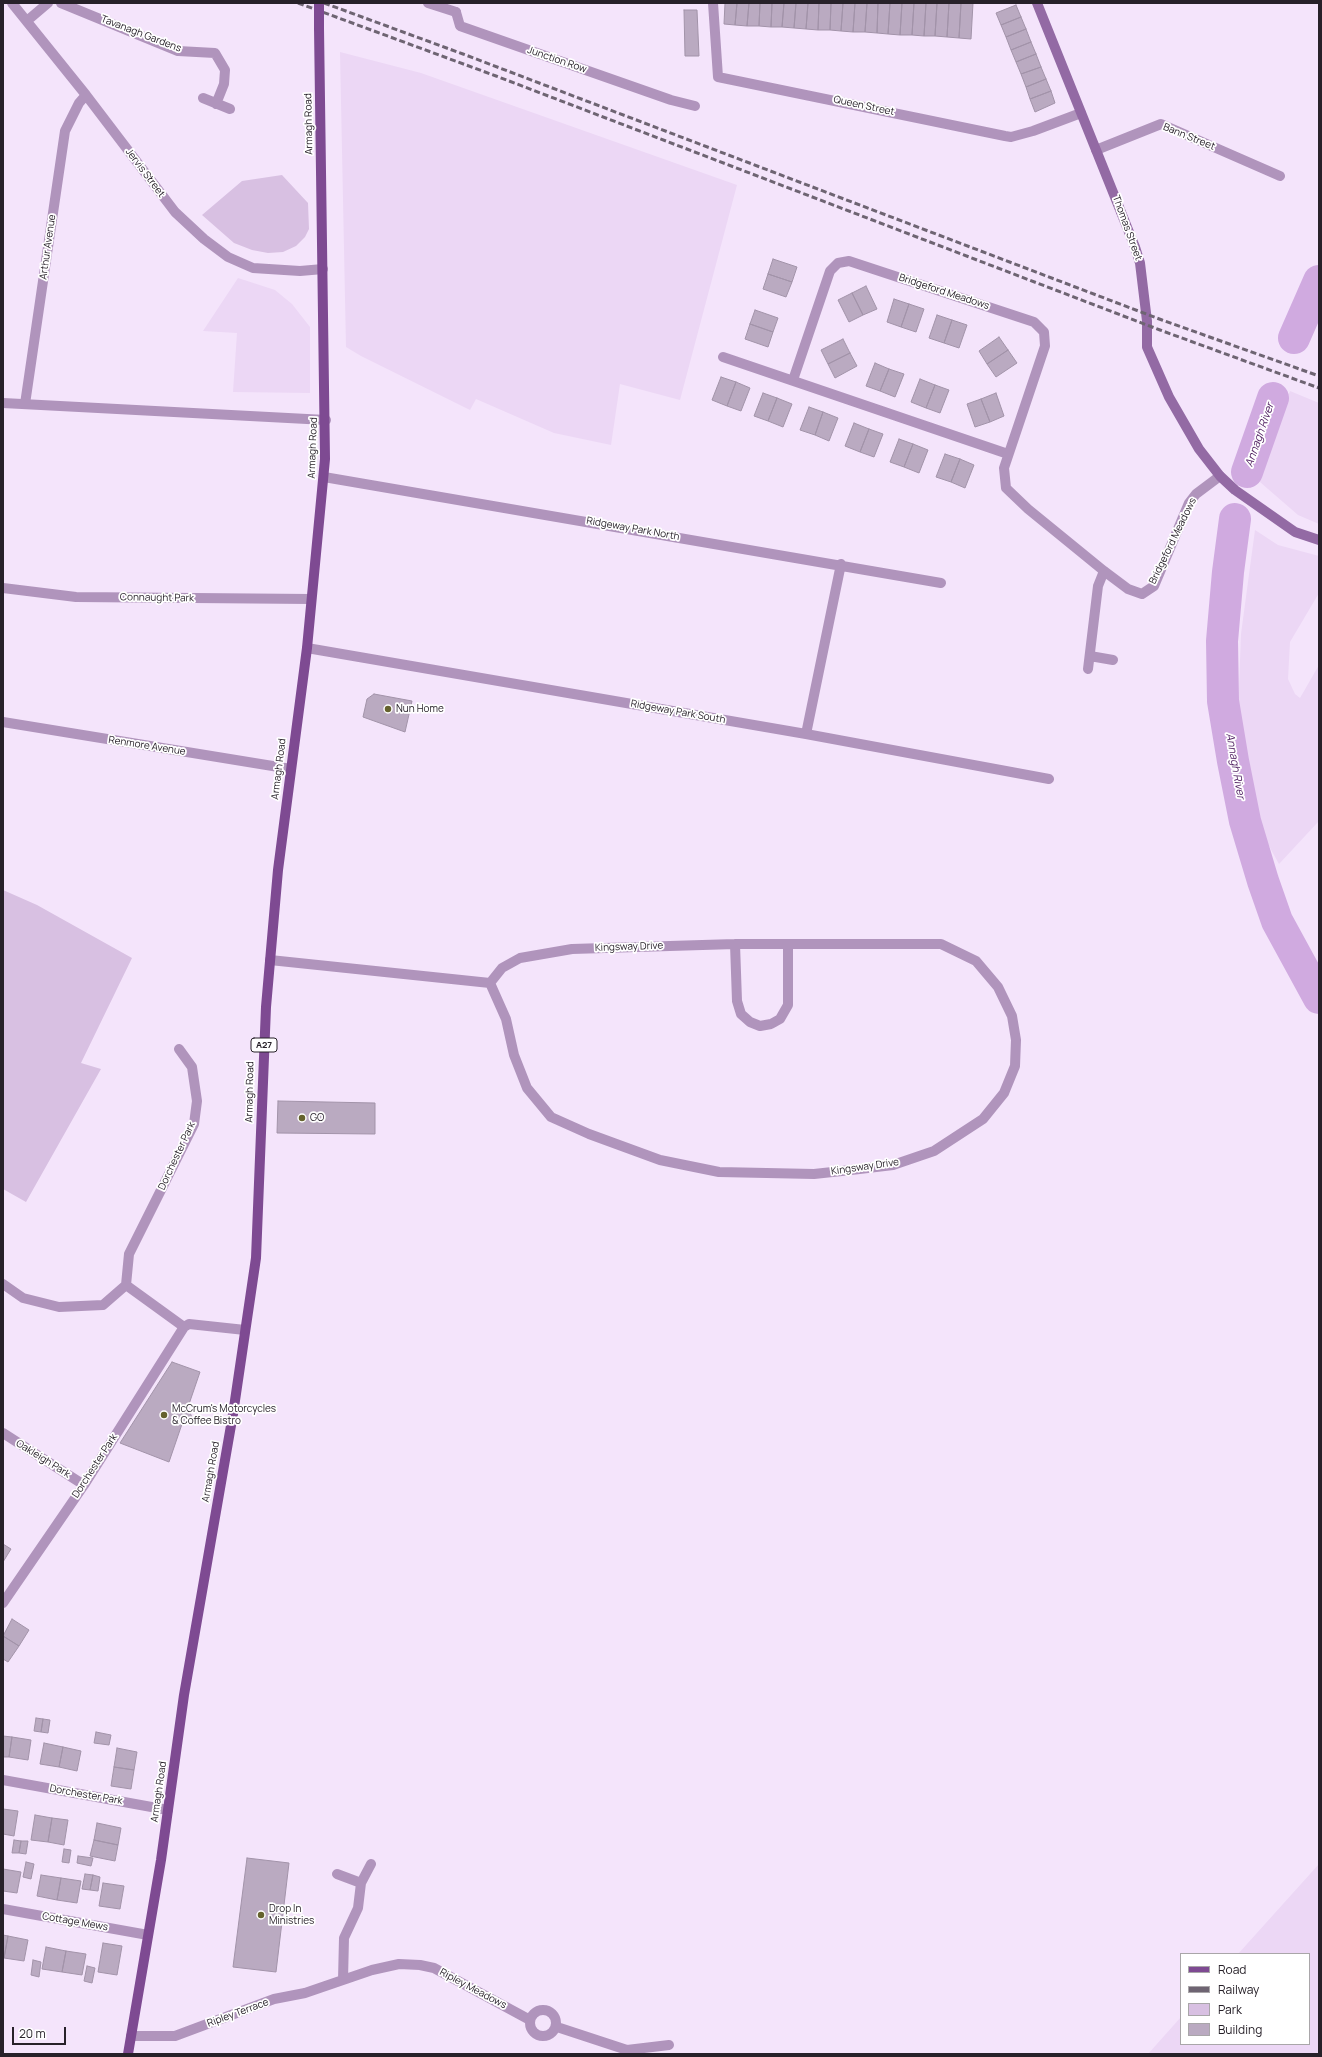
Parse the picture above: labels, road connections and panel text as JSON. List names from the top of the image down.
{
  "streets": {
    "main road": ["Armagh Road", "Thomas Street", "A27"],
    "street": [
      "Tavanagh Gardens",
      "Junction Row",
      "Queen Street",
      "Bann Street",
      "Jervis Street",
      "Arthur Avenue",
      "Bridgeford Meadows",
      "Ridgeway Park North",
      "Connaught Park",
      "Ridgeway Park South",
      "Renmore Avenue",
      "Kingsway Drive",
      "Dorchester Park",
      "Oakleigh Park",
      "Cottage Mews",
      "Ripley Meadows",
      "Ripley Terrace"
    ]
  },
  "crossings": [
    ["Queen Street", "Thomas Street"],
    ["Armagh Road", "Jervis Street"],
    ["Armagh Road", "Ridgeway Park North"],
    ["Armagh Road", "Connaught Park"],
    ["Armagh Road", "Ridgeway Park South"],
    ["Armagh Road", "Renmore Avenue"],
    ["Armagh Road", "Dorchester Park"],
    ["Armagh Road", "Cottage Mews"],
    ["Armagh Road", "Ripley Terrace"],
    ["Bann Street", "Thomas Street"],
    ["Jervis Street", "Arthur Avenue"],
    ["Thomas Street", "Bridgeford Meadows"],
    ["Dorchester Park", "Oakleigh Park"],
    ["Ripley Meadows", "Ripley Terrace"]
  ],
  "water": ["Annagh River"],
  "places": [
    "Nun Home",
    "GO",
    "McCrum's Motorcycles & Coffee Bistro",
    "Drop In Ministries"
  ],
  "legend": [
    "Road",
    "Railway",
    "Park",
    "Building"
  ],
  "scale_bar": "20 m"
}
